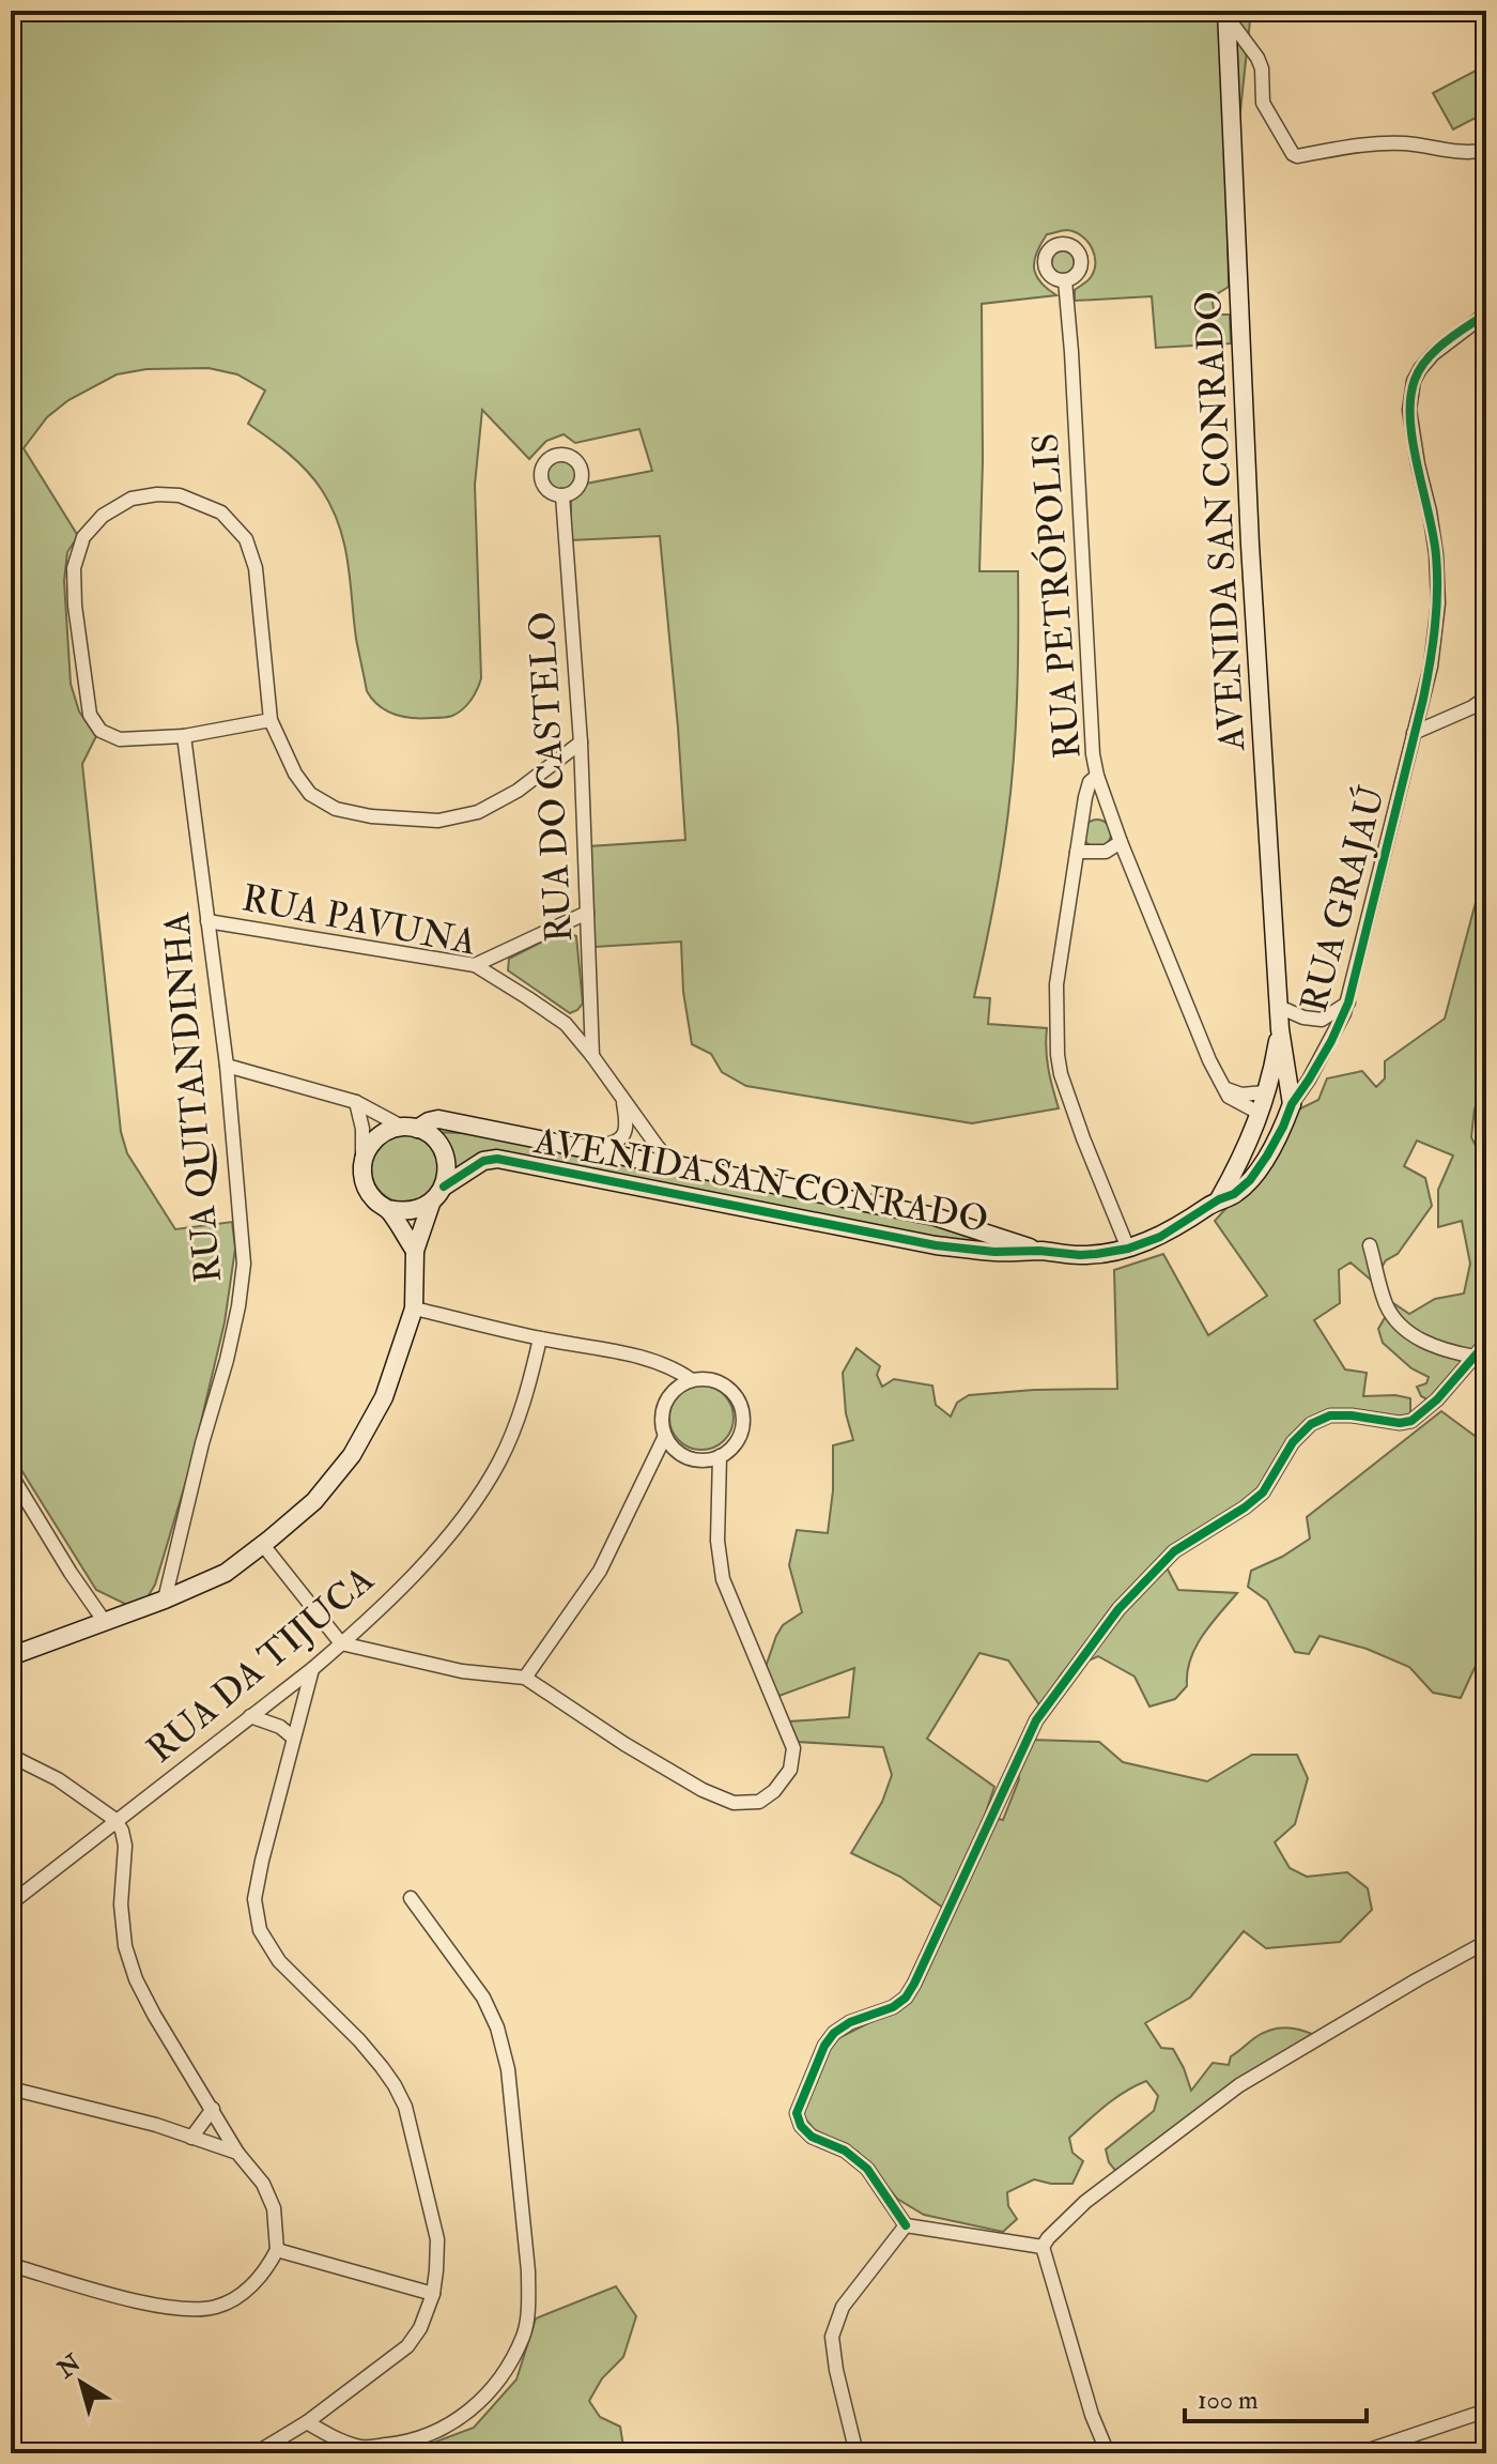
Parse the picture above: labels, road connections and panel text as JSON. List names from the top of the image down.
{
  "streets": {
    "street": [
      "AVENIDA SAN CONRADO",
      "RUA PETRÓPOLIS",
      "RUA DO CASTELO",
      "RUA GRAJAÚ",
      "RUA PAVUNA",
      "RUA QUITANDINHA",
      "RUA DA TIJUCA"
    ]
  },
  "crossings": [
    ["AVENIDA SAN CONRADO", "RUA PETRÓPOLIS"],
    ["AVENIDA SAN CONRADO", "RUA GRAJAÚ"],
    ["AVENIDA SAN CONRADO", "RUA PAVUNA"],
    ["RUA DO CASTELO", "RUA PAVUNA"],
    ["RUA PAVUNA", "RUA QUITANDINHA"]
  ],
  "scale_bar": "100 m",
  "north": "top left"
}
